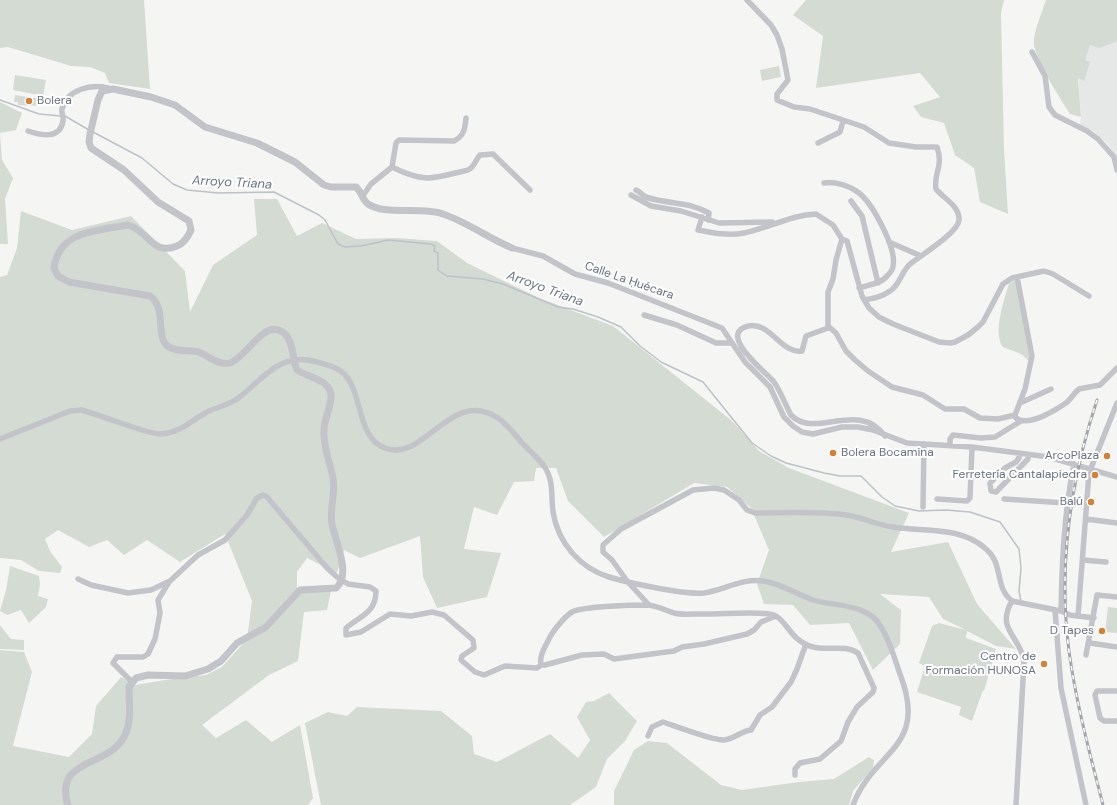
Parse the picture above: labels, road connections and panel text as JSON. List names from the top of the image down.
{
  "streets": {
    "street": ["Calle La Ḥuécara"]
  },
  "water": ["Arroyo Triana"],
  "places": [
    "Bolera",
    "Bolera Bocamina",
    "ArcoPlaza",
    "Ferretería Cantalapiedra",
    "Balú",
    "D Tapes",
    "Centro de Formación HUNOSA"
  ]
}
